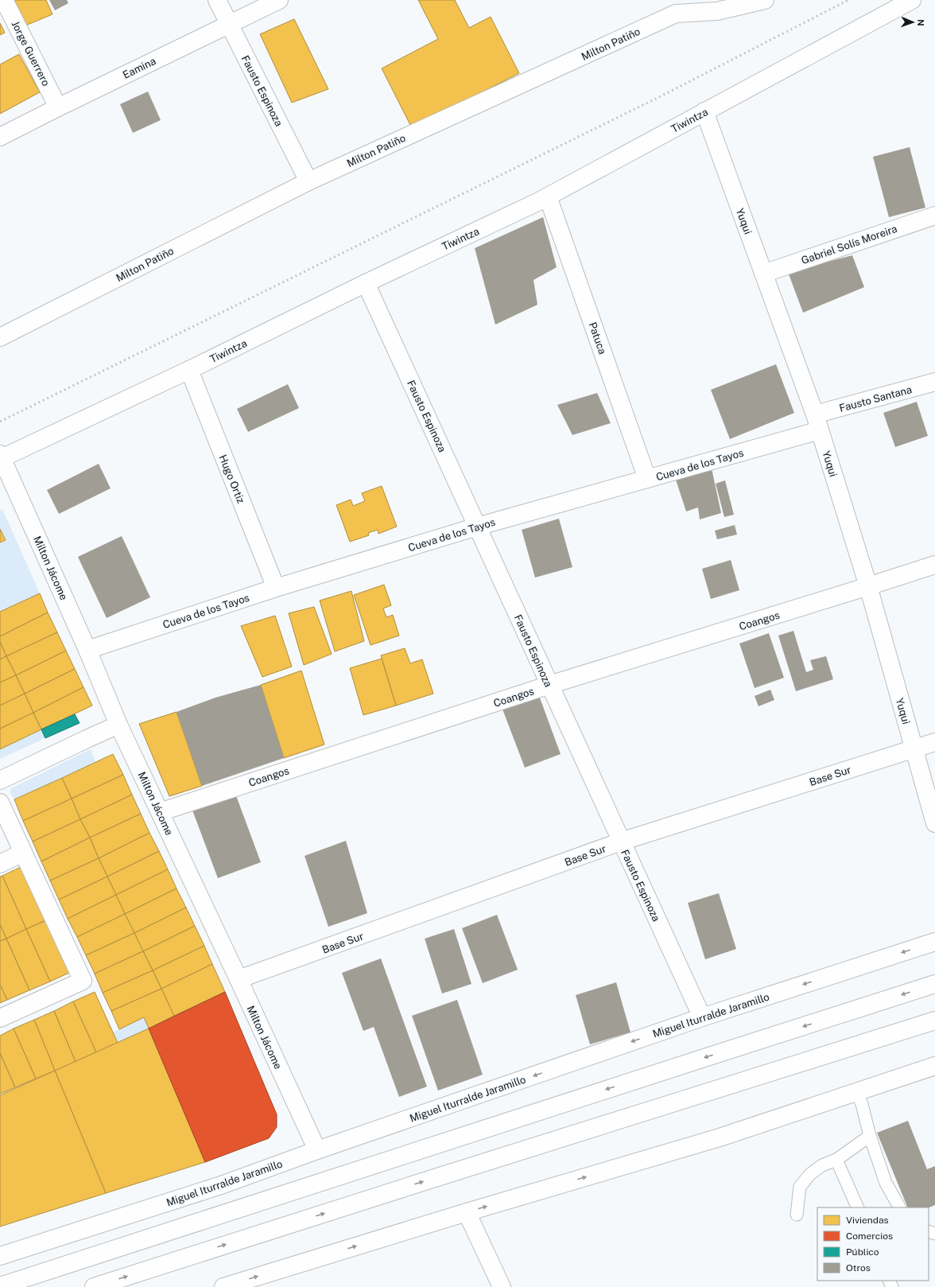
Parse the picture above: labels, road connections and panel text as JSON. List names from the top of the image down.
{
  "streets": {
    "street": [
      "Milton Patiño",
      "Jorge Guerrero",
      "Eamina",
      "Fausto Espinoza",
      "Tiwintza",
      "Yuqui",
      "Gabriel Solís Moreira",
      "Patuca",
      "Fausto Santana",
      "Cueva de los Tayos",
      "Hugo Ortiz",
      "Milton Jácome",
      "Coangos",
      "Base Sur",
      "Miguel Iturralde Jaramillo"
    ]
  },
  "crossings": [
    ["Milton Patiño", "Fausto Espinoza"],
    ["Jorge Guerrero", "Eamina"],
    ["Eamina", "Fausto Espinoza"],
    ["Fausto Espinoza", "Tiwintza"],
    ["Fausto Espinoza", "Cueva de los Tayos"],
    ["Fausto Espinoza", "Coangos"],
    ["Fausto Espinoza", "Base Sur"],
    ["Fausto Espinoza", "Miguel Iturralde Jaramillo"],
    ["Tiwintza", "Yuqui"],
    ["Tiwintza", "Patuca"],
    ["Tiwintza", "Hugo Ortiz"],
    ["Tiwintza", "Milton Jácome"],
    ["Yuqui", "Gabriel Solís Moreira"],
    ["Yuqui", "Fausto Santana"],
    ["Yuqui", "Cueva de los Tayos"],
    ["Yuqui", "Coangos"],
    ["Yuqui", "Base Sur"],
    ["Patuca", "Cueva de los Tayos"],
    ["Cueva de los Tayos", "Hugo Ortiz"],
    ["Cueva de los Tayos", "Milton Jácome"],
    ["Milton Jácome", "Coangos"],
    ["Milton Jácome", "Base Sur"],
    ["Milton Jácome", "Miguel Iturralde Jaramillo"]
  ],
  "legend": [
    "Viviendas",
    "Comercios",
    "Público",
    "Otros"
  ],
  "north": "right"
}
